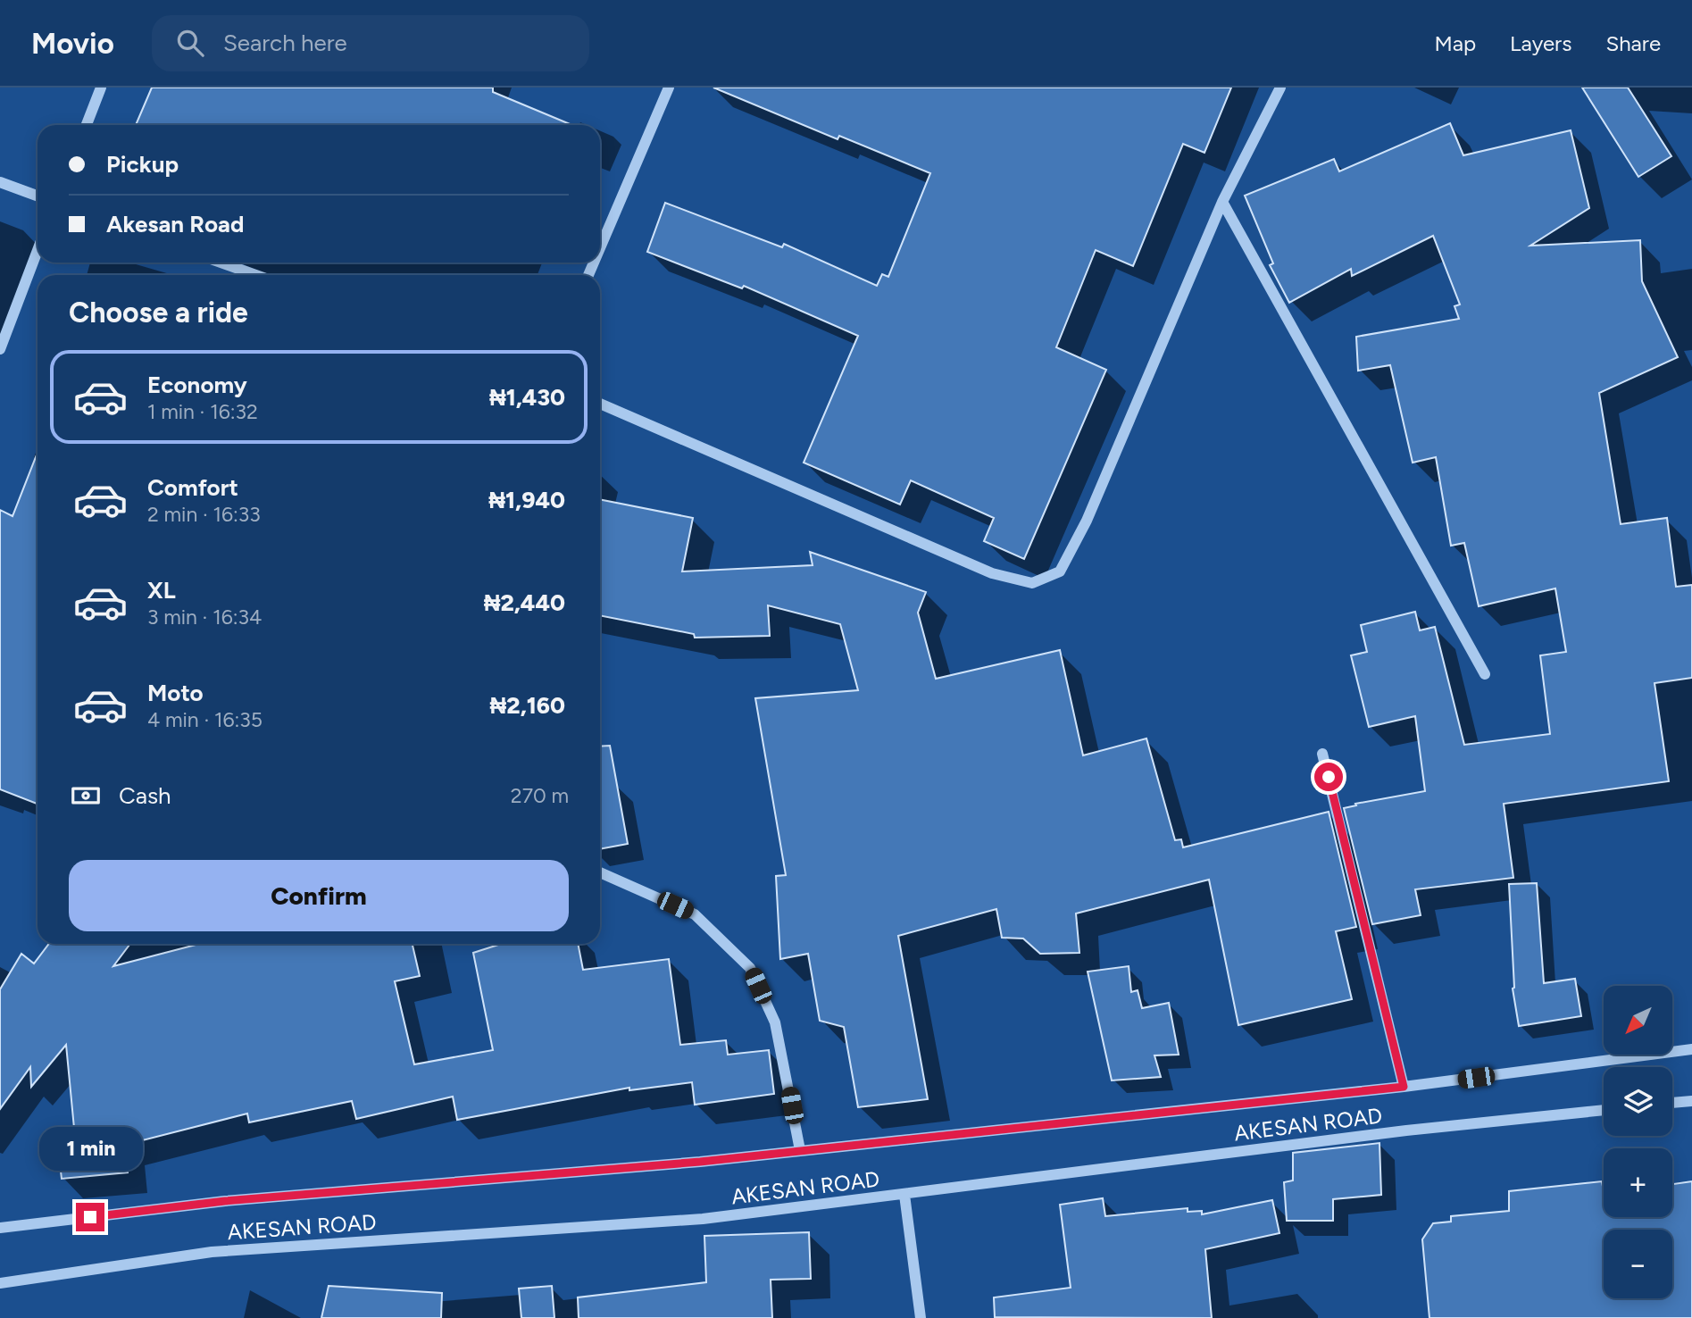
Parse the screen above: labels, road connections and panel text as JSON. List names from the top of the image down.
{
  "streets": {
    "street": ["AKESAN ROAD"]
  },
  "north": "bottom left",
  "page": {
    "header": "Movio",
    "search": "Search here",
    "nav": ["Map", "Layers", "Share"],
    "banner": ["Pickup", "Akesan Road"],
    "heading": "Choose a ride",
    "list": [
      {
        "name": "Economy",
        "note": "1 min · 16:32",
        "value": "₦1,430"
      },
      {
        "name": "Comfort",
        "note": "2 min · 16:33",
        "value": "₦1,940"
      },
      {
        "name": "XL",
        "note": "3 min · 16:34",
        "value": "₦2,440"
      },
      {
        "name": "Moto",
        "note": "4 min · 16:35",
        "value": "₦2,160"
      }
    ],
    "pay": ["Cash", "270 m"],
    "buttons": "Confirm",
    "map_buttons": ["+", "−"],
    "bubble": "1 min"
  }
}
